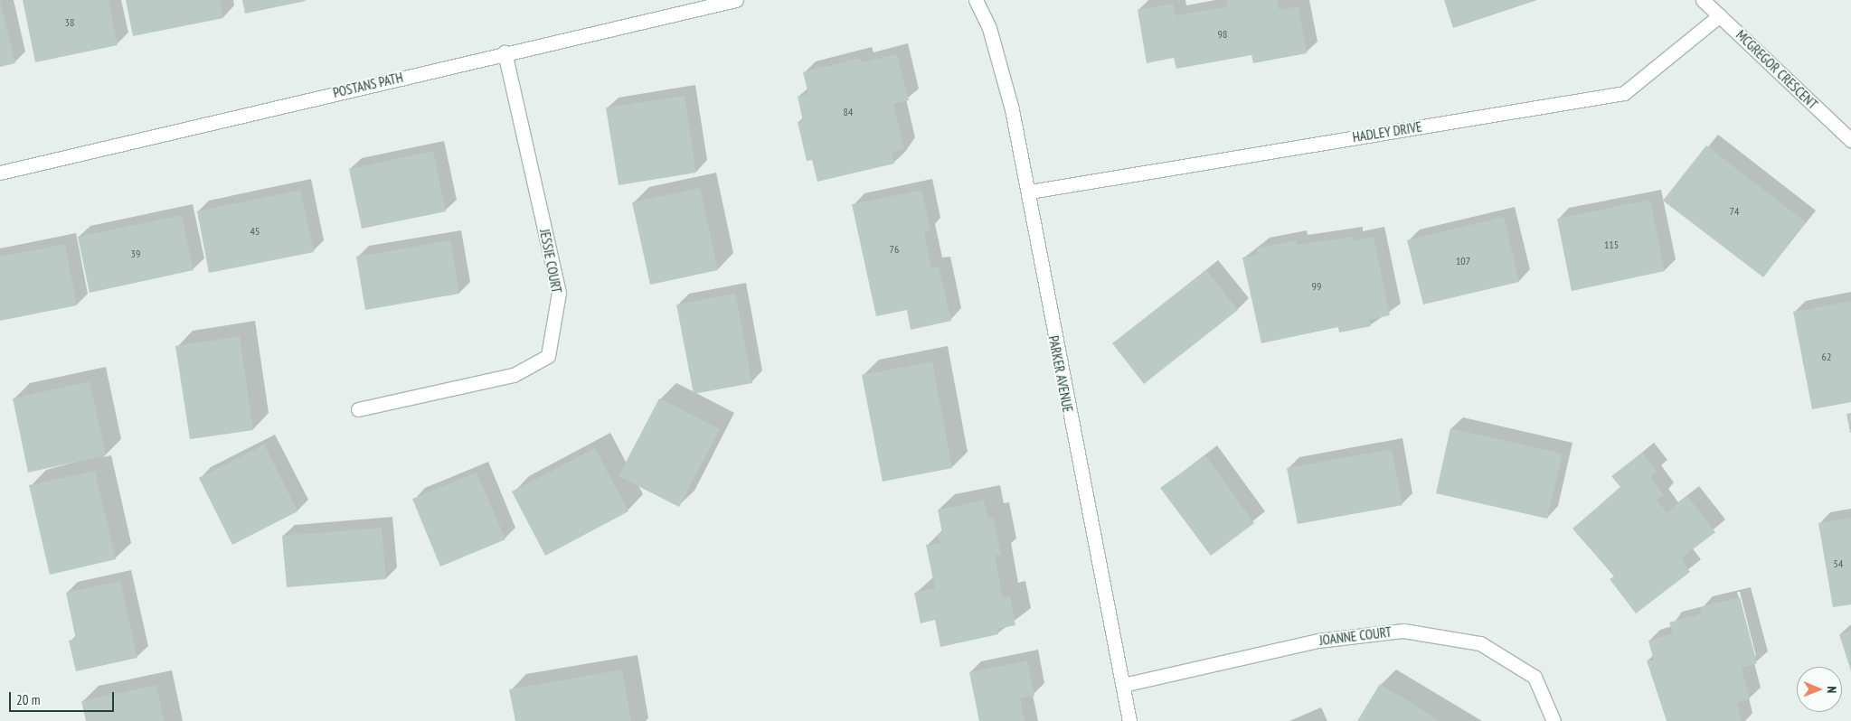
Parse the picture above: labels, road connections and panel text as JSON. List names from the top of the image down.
{
  "streets": {
    "street": [
      "MCGREGOR CRESCENT",
      "POSTANS PATH",
      "HADLEY DRIVE",
      "JESSIE COURT",
      "PARKER AVENUE",
      "JOANNE COURT"
    ]
  },
  "crossings": [
    ["MCGREGOR CRESCENT", "HADLEY DRIVE"],
    ["POSTANS PATH", "JESSIE COURT"],
    ["HADLEY DRIVE", "PARKER AVENUE"],
    ["PARKER AVENUE", "JOANNE COURT"]
  ],
  "house_numbers": [
    "38",
    "98",
    "84",
    "74",
    "45",
    "115",
    "76",
    "39",
    "107",
    "99",
    "62",
    "54"
  ],
  "scale_bar": "20 m",
  "north": "right"
}
